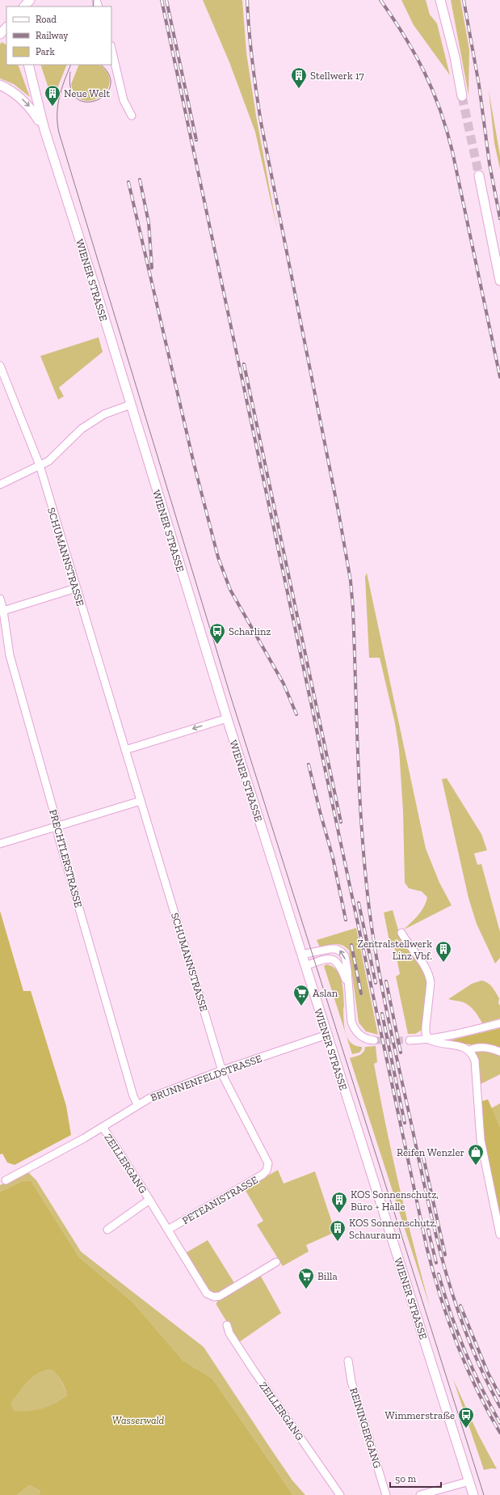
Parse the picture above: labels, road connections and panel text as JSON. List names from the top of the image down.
{
  "streets": {
    "main road": ["WIENER STRASSE"],
    "street": [
      "SCHUMANNSTRASSE",
      "PRECHTLERSTRASSE",
      "BRUNNENFELDSTRASSE",
      "ZEILLERGANG",
      "PETEANISTRASSE",
      "REININGERGANG"
    ]
  },
  "crossings": [
    ["WIENER STRASSE", "BRUNNENFELDSTRASSE"],
    ["SCHUMANNSTRASSE", "BRUNNENFELDSTRASSE"],
    ["SCHUMANNSTRASSE", "PETEANISTRASSE"],
    ["PRECHTLERSTRASSE", "BRUNNENFELDSTRASSE"],
    ["BRUNNENFELDSTRASSE", "ZEILLERGANG"],
    ["ZEILLERGANG", "PETEANISTRASSE"]
  ],
  "parks": ["Wasserwald"],
  "places": {
    "building": [
      "Stellwerk 17",
      "Neue Welt",
      "Zentralstellwerk Linz Vbf.",
      "KOS Sonnenschutz, Büro + Halle",
      "KOS Sonnenschutz, Schauraum"
    ],
    "bus stop": ["Scharlinz", "Wimmerstraße"],
    "supermarket": ["Aslan", "Billa"],
    "shop": ["Reifen Wenzler"]
  },
  "legend": ["Road", "Railway", "Park"],
  "scale_bar": "50 m"
}
